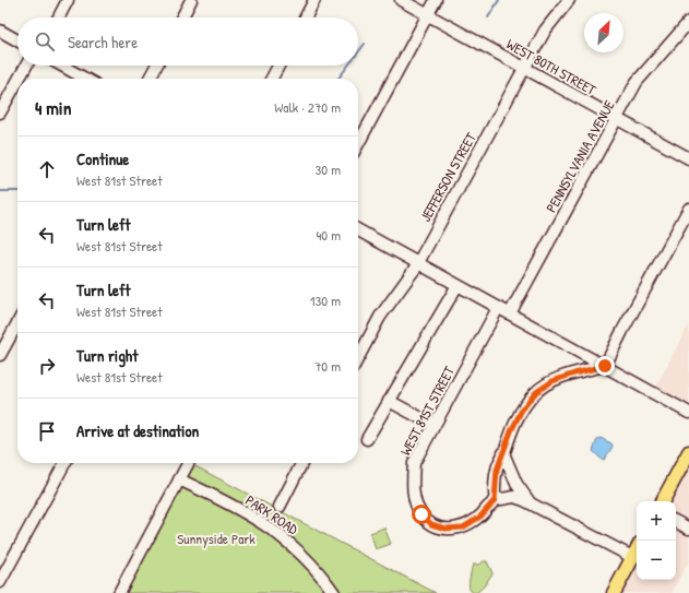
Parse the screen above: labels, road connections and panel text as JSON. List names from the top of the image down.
{
  "streets": {
    "street": [
      "WEST 80TH STREET",
      "PENNSYLVANIA AVENUE",
      "JEFFERSON STREET",
      "WEST 81ST STREET",
      "PARK ROAD"
    ]
  },
  "crossings": [
    ["WEST 80TH STREET", "PENNSYLVANIA AVENUE"],
    ["WEST 80TH STREET", "JEFFERSON STREET"]
  ],
  "parks": ["Sunnyside Park"],
  "north": "top right",
  "page": {
    "search": "Search here",
    "heading": ["4 min", "Walk · 270 m"],
    "list": [
      ["Continue", "West 81st Street", "30 m"],
      ["Turn left", "West 81st Street", "40 m"],
      ["Turn left", "West 81st Street", "130 m"],
      ["Turn right", "West 81st Street", "70 m"],
      "Arrive at destination"
    ],
    "map_buttons": ["+", "−"]
  }
}
